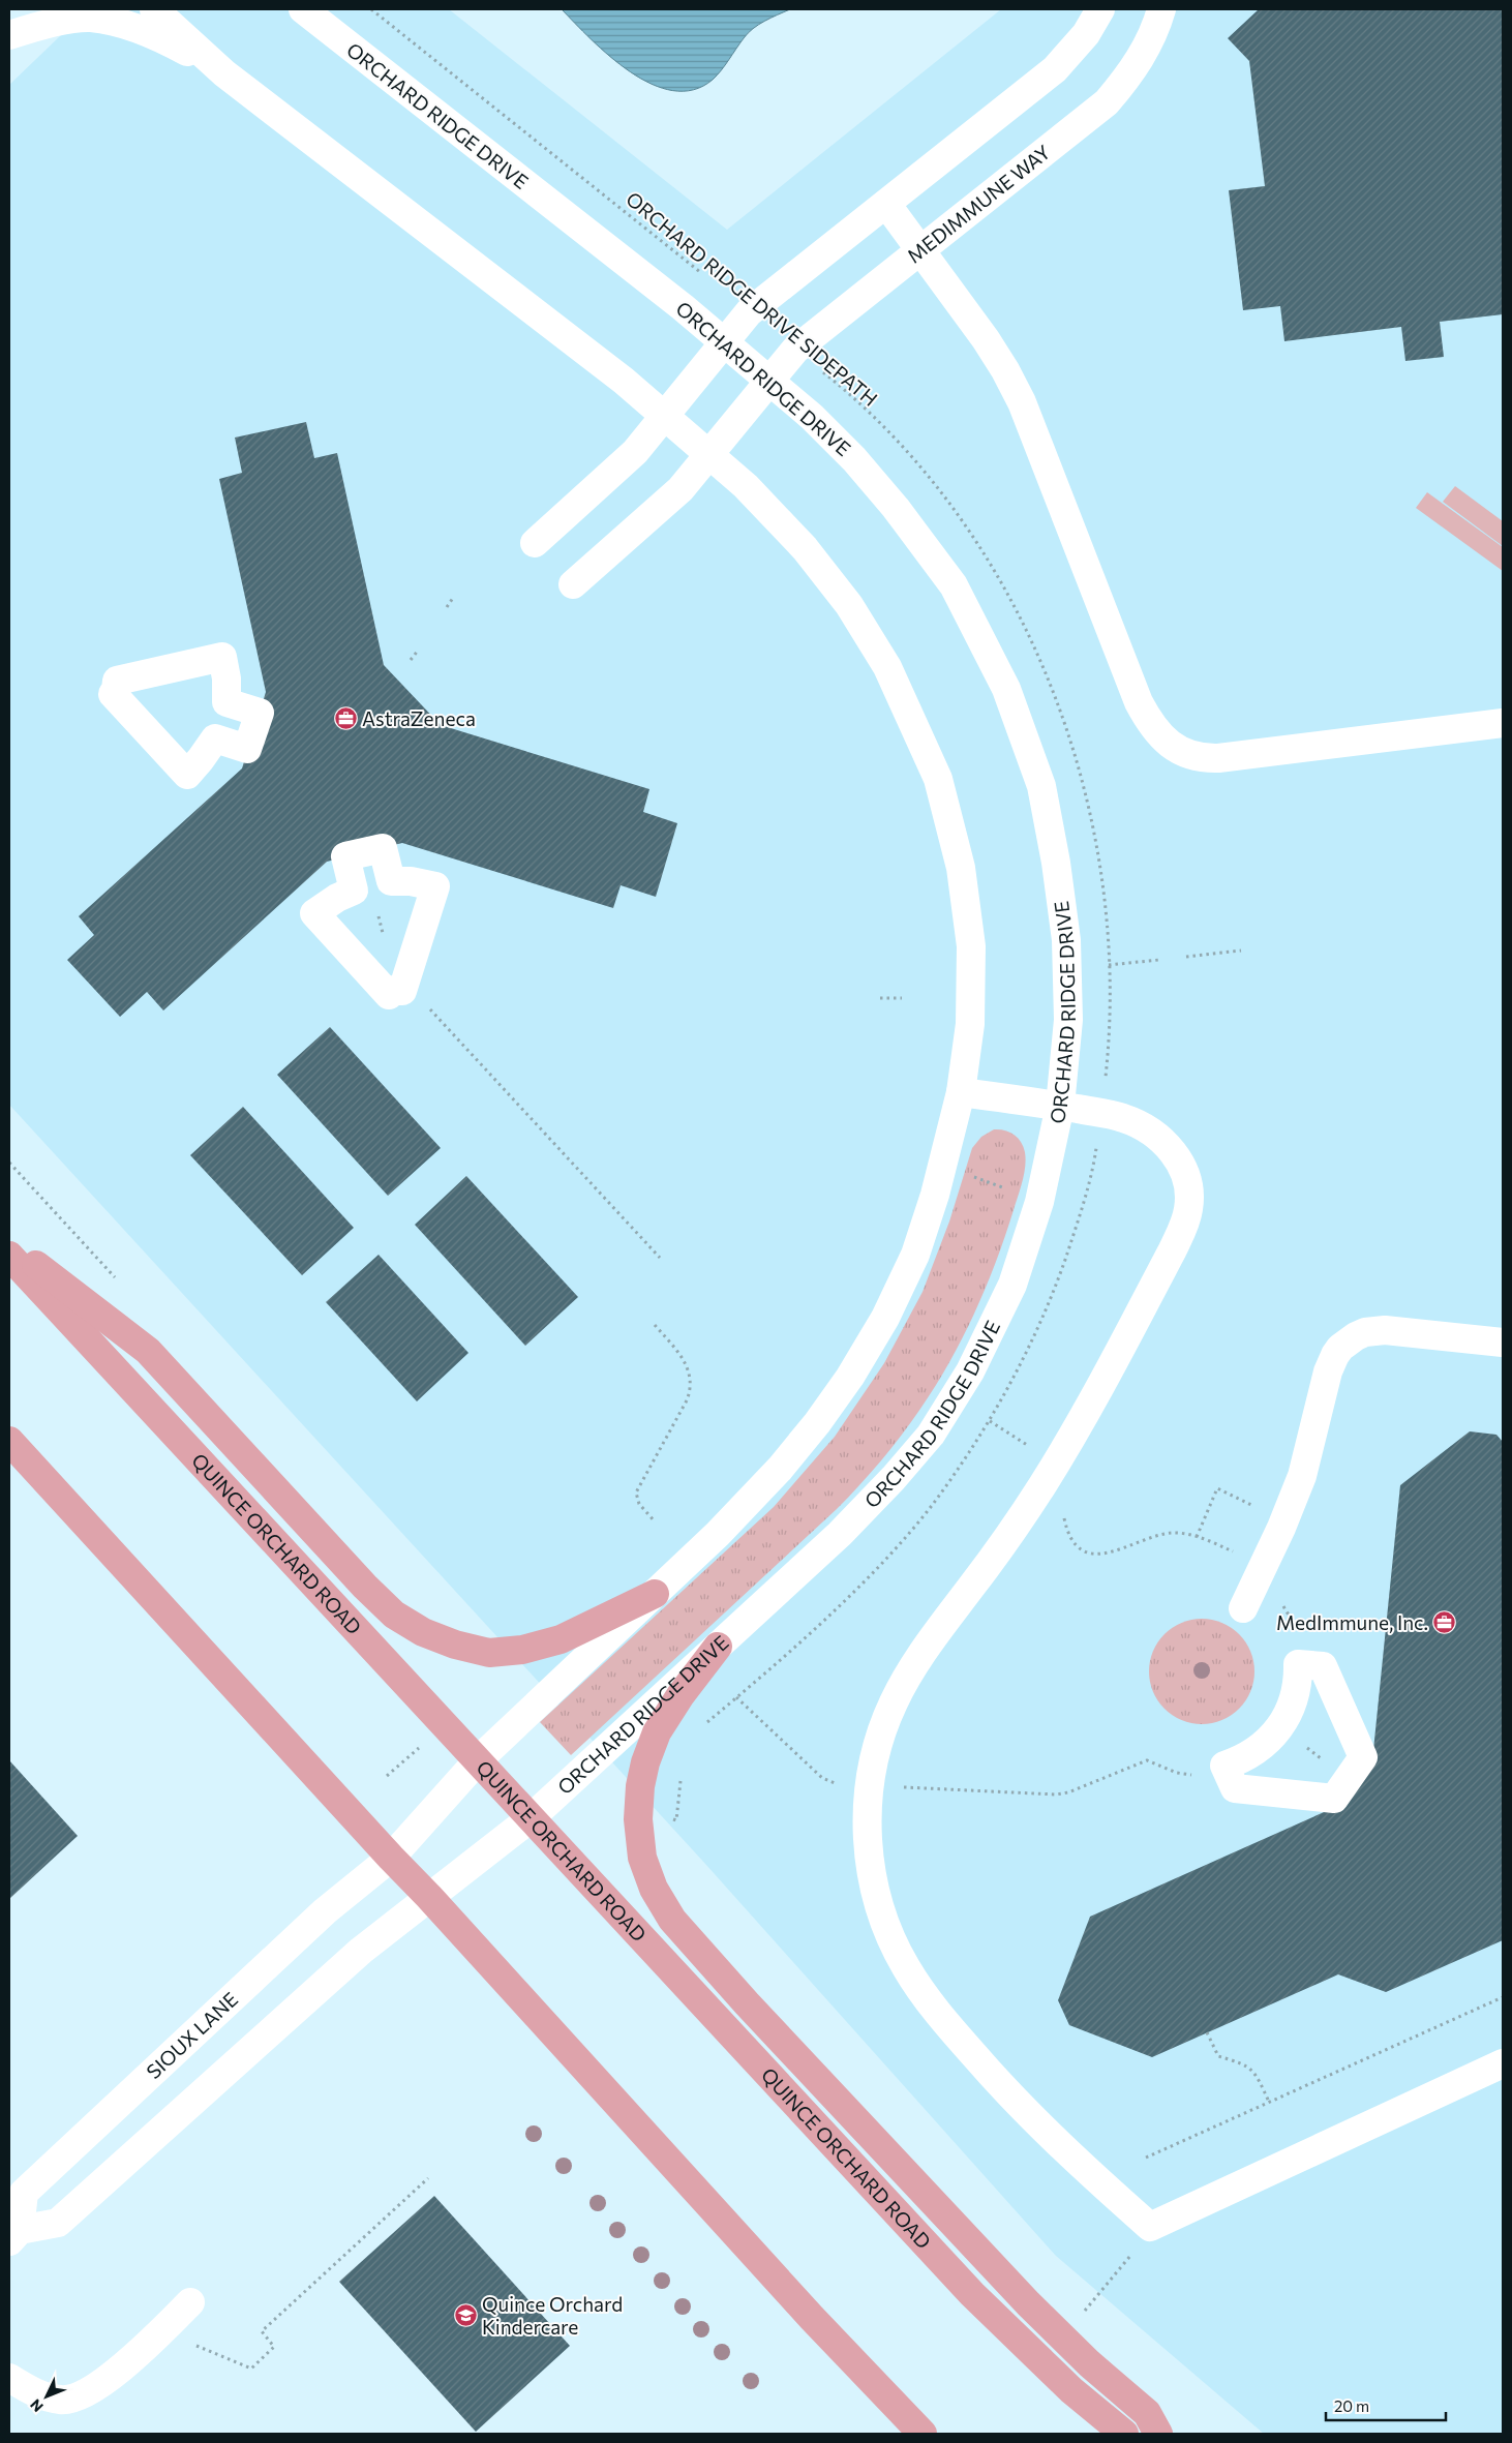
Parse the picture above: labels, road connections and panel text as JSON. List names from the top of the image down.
{
  "streets": {
    "main road": ["QUINCE ORCHARD ROAD"],
    "street": ["ORCHARD RIDGE DRIVE", "MEDIMMUNE WAY", "SIOUX LANE"],
    "path": ["ORCHARD RIDGE DRIVE SIDEPATH"]
  },
  "crossings": [
    ["ORCHARD RIDGE DRIVE", "MEDIMMUNE WAY"],
    ["ORCHARD RIDGE DRIVE", "QUINCE ORCHARD ROAD"],
    ["ORCHARD RIDGE DRIVE", "SIOUX LANE"],
    ["MEDIMMUNE WAY", "ORCHARD RIDGE DRIVE SIDEPATH"]
  ],
  "places": {
    "office": ["AstraZeneca", "MedImmune, Inc."],
    "school or university": ["Quince Orchard Kindercare"]
  },
  "scale_bar": "20 m",
  "north": "bottom left"
}
